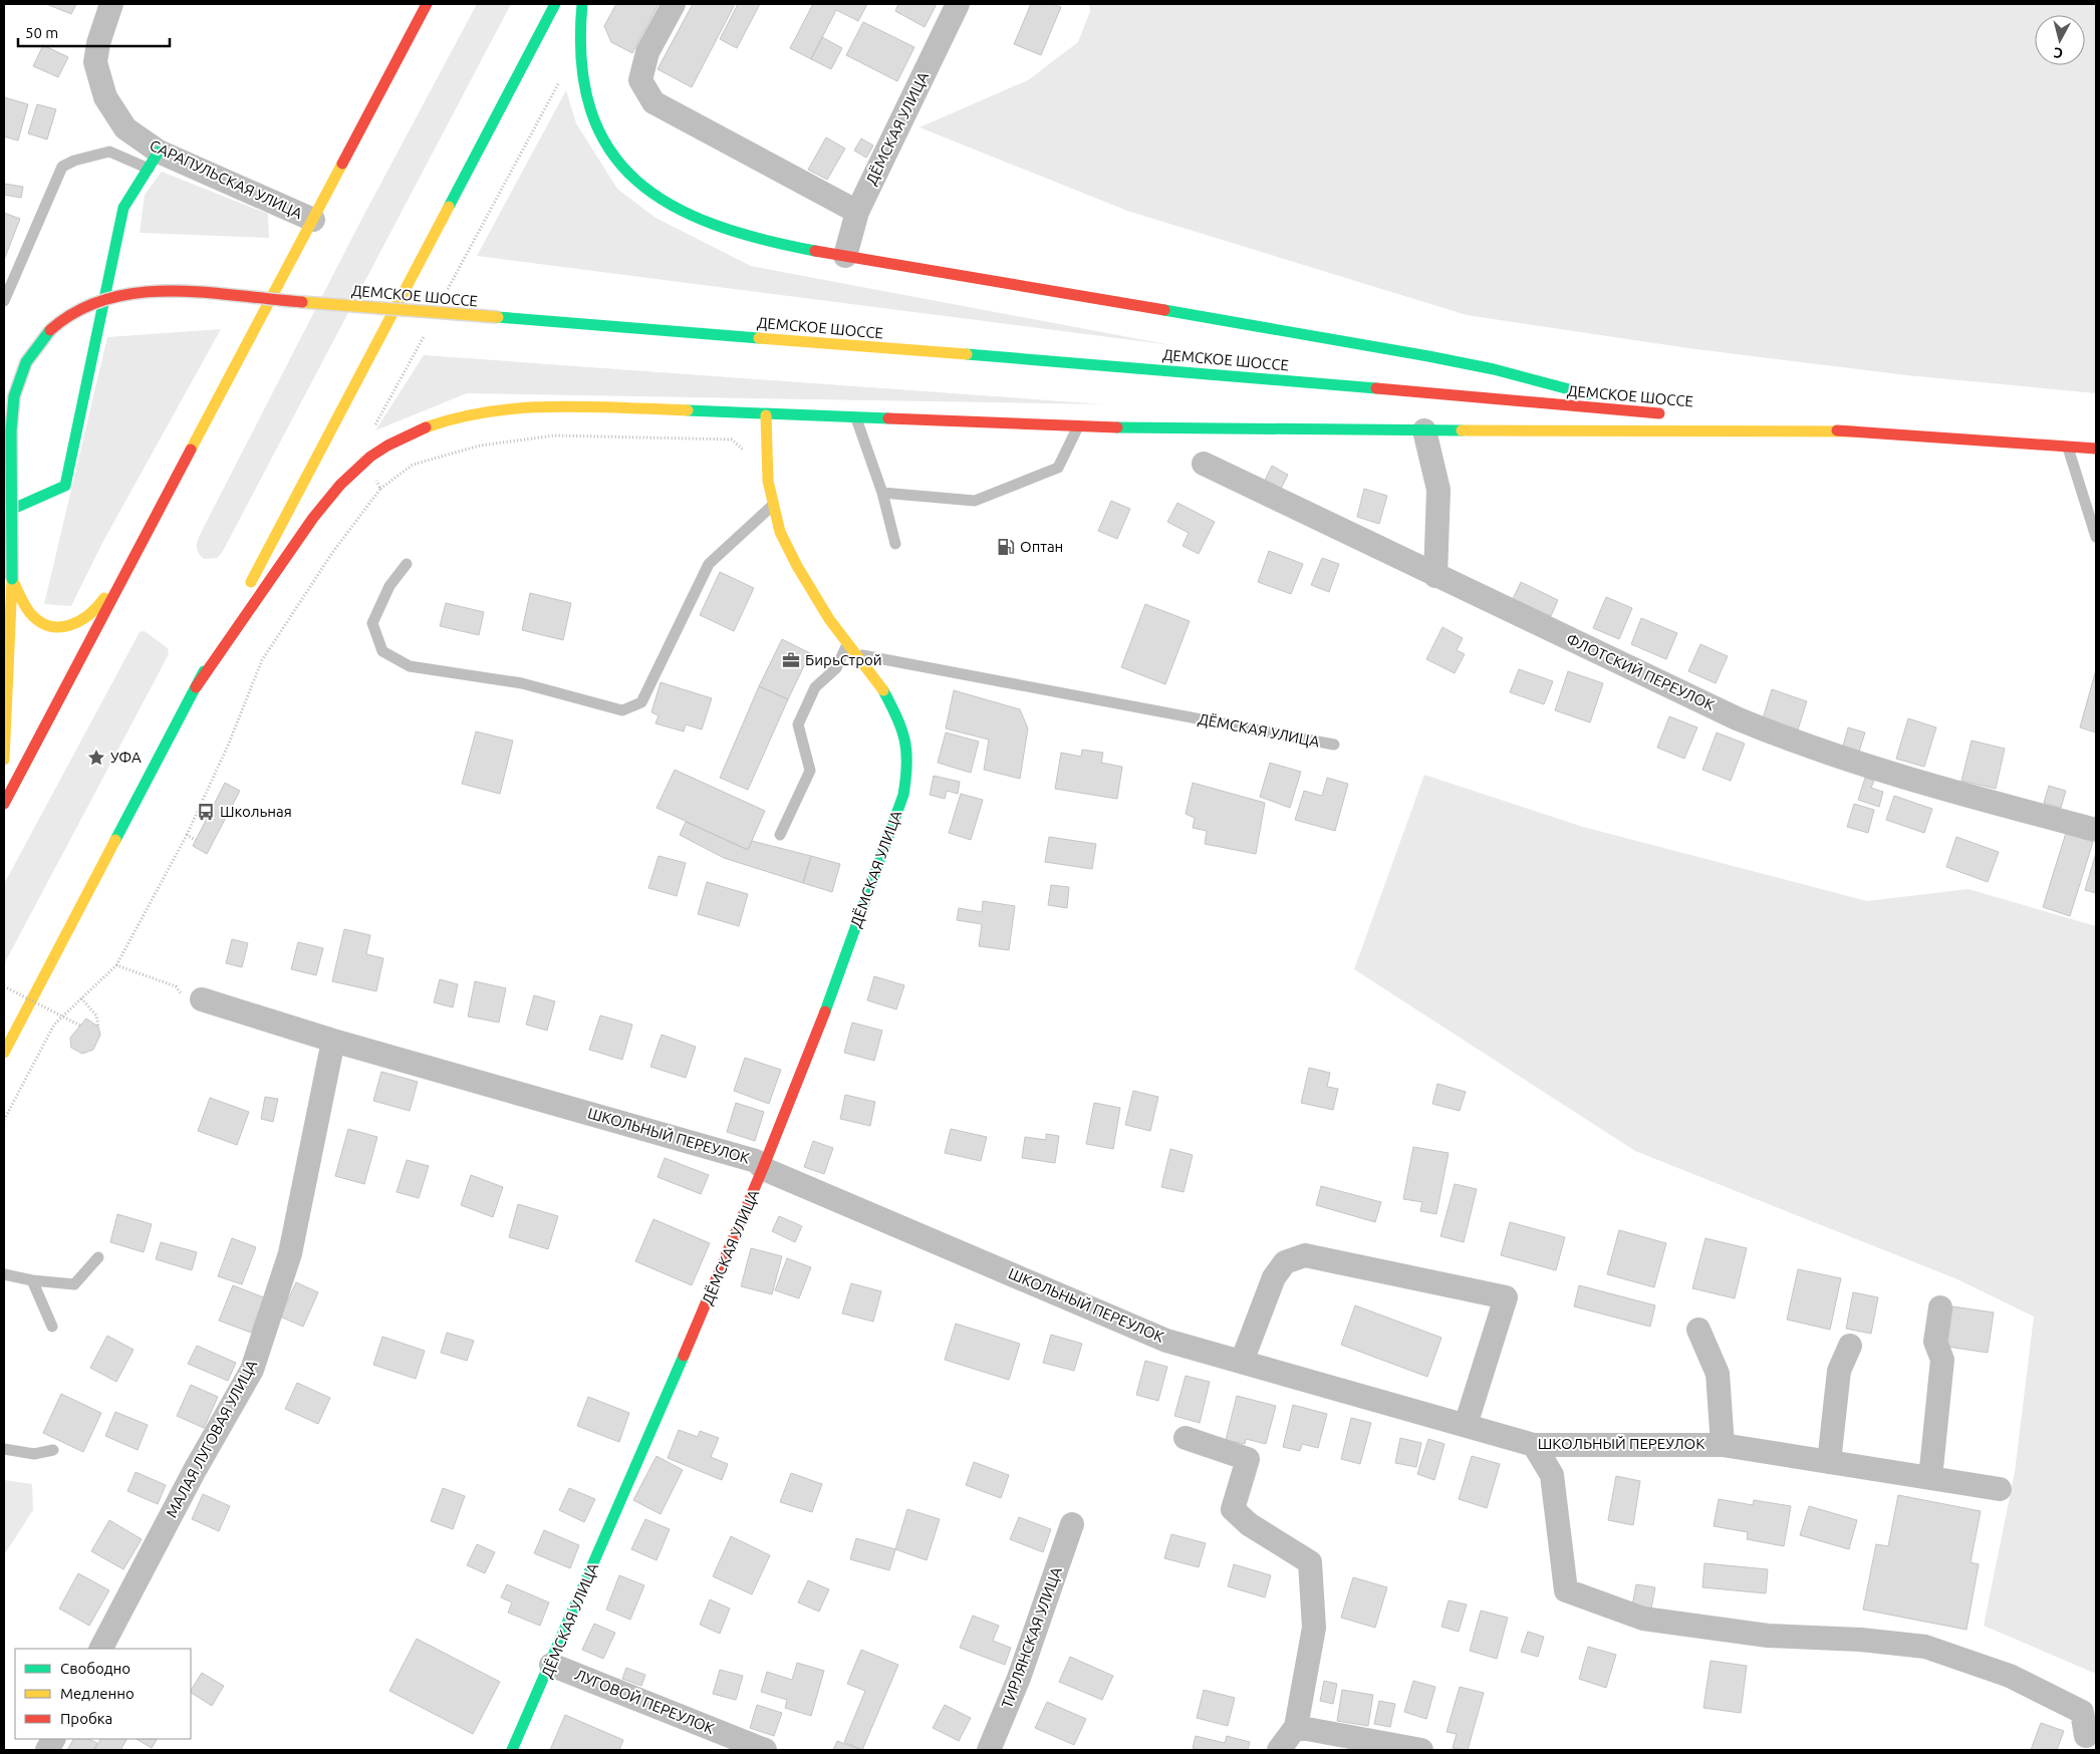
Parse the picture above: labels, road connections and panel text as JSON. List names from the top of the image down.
{
  "streets": {
    "main road": ["ДЁМСКАЯ УЛИЦА", "ДЕМСКОЕ ШОССЕ"],
    "street": [
      "САРАПУЛЬСКАЯ УЛИЦА",
      "ФЛОТСКИЙ ПЕРЕУЛОК",
      "ШКОЛЬНЫЙ ПЕРЕУЛОК",
      "МАЛАЯ ЛУГОВАЯ УЛИЦА",
      "ТИРЛЯНСКАЯ УЛИЦА",
      "ЛУГОВОЙ ПЕРЕУЛОК"
    ]
  },
  "crossings": [
    ["ДЁМСКАЯ УЛИЦА", "ДЕМСКОЕ ШОССЕ"],
    ["ДЁМСКАЯ УЛИЦА", "ШКОЛЬНЫЙ ПЕРЕУЛОК"],
    ["ДЁМСКАЯ УЛИЦА", "ЛУГОВОЙ ПЕРЕУЛОК"],
    ["ШКОЛЬНЫЙ ПЕРЕУЛОК", "МАЛАЯ ЛУГОВАЯ УЛИЦА"]
  ],
  "places": {
    "fuel station": ["Оптан"],
    "office": ["БирьСтрой"],
    "place": ["УФА"],
    "bus stop": ["Школьная"]
  },
  "legend": ["Свободно", "Медленно", "Пробка"],
  "scale_bar": "50 m",
  "north": "bottom"
}
